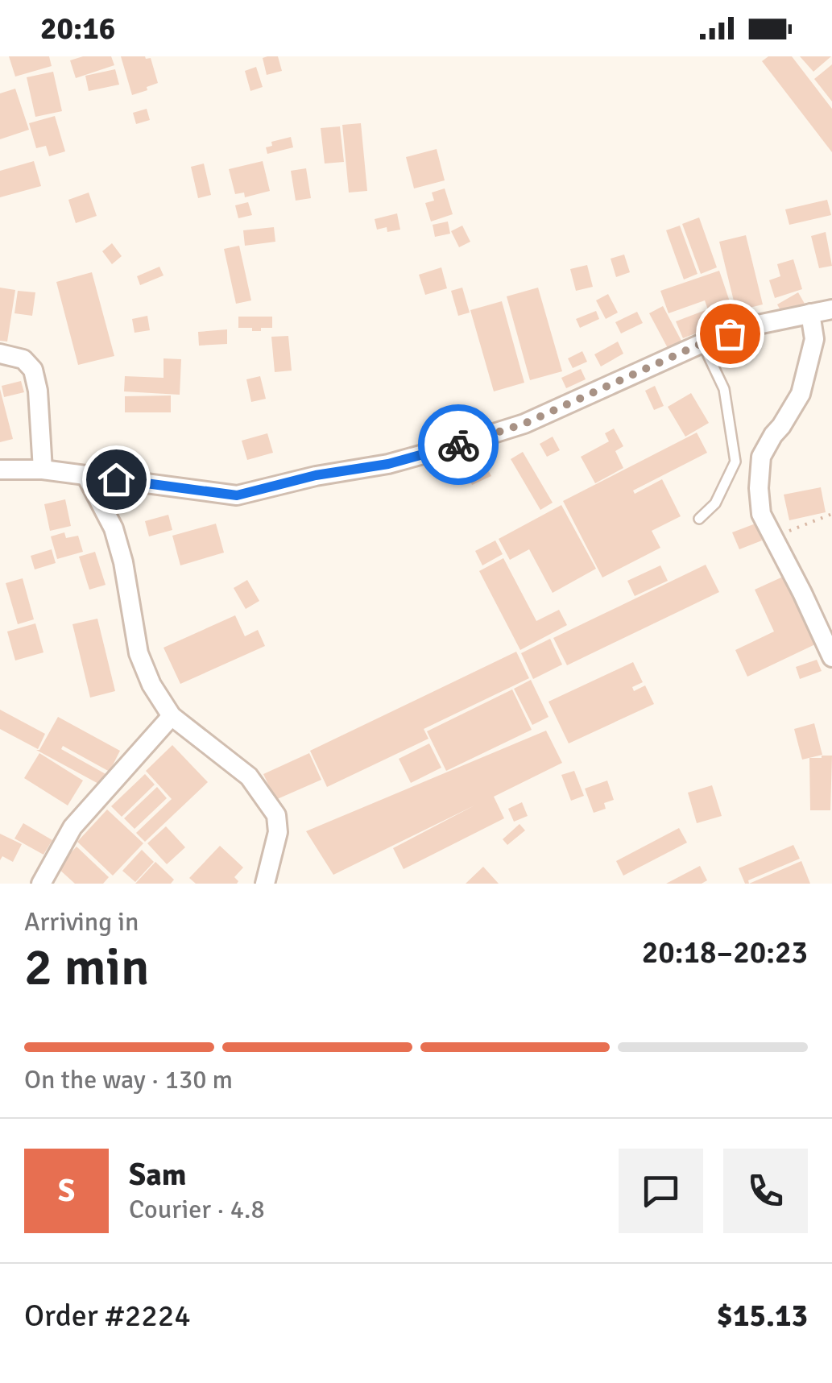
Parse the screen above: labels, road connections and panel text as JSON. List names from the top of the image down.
{
  "page": {
    "status": "20:16",
    "heading": ["2 min", "Arriving in", "20:18–20:23"],
    "panel": [
      "Sam",
      "Courier · 4.8",
      "Order #2224",
      "$15.13"
    ],
    "bar": "On the way · 130 m",
    "round": "S"
  }
}
